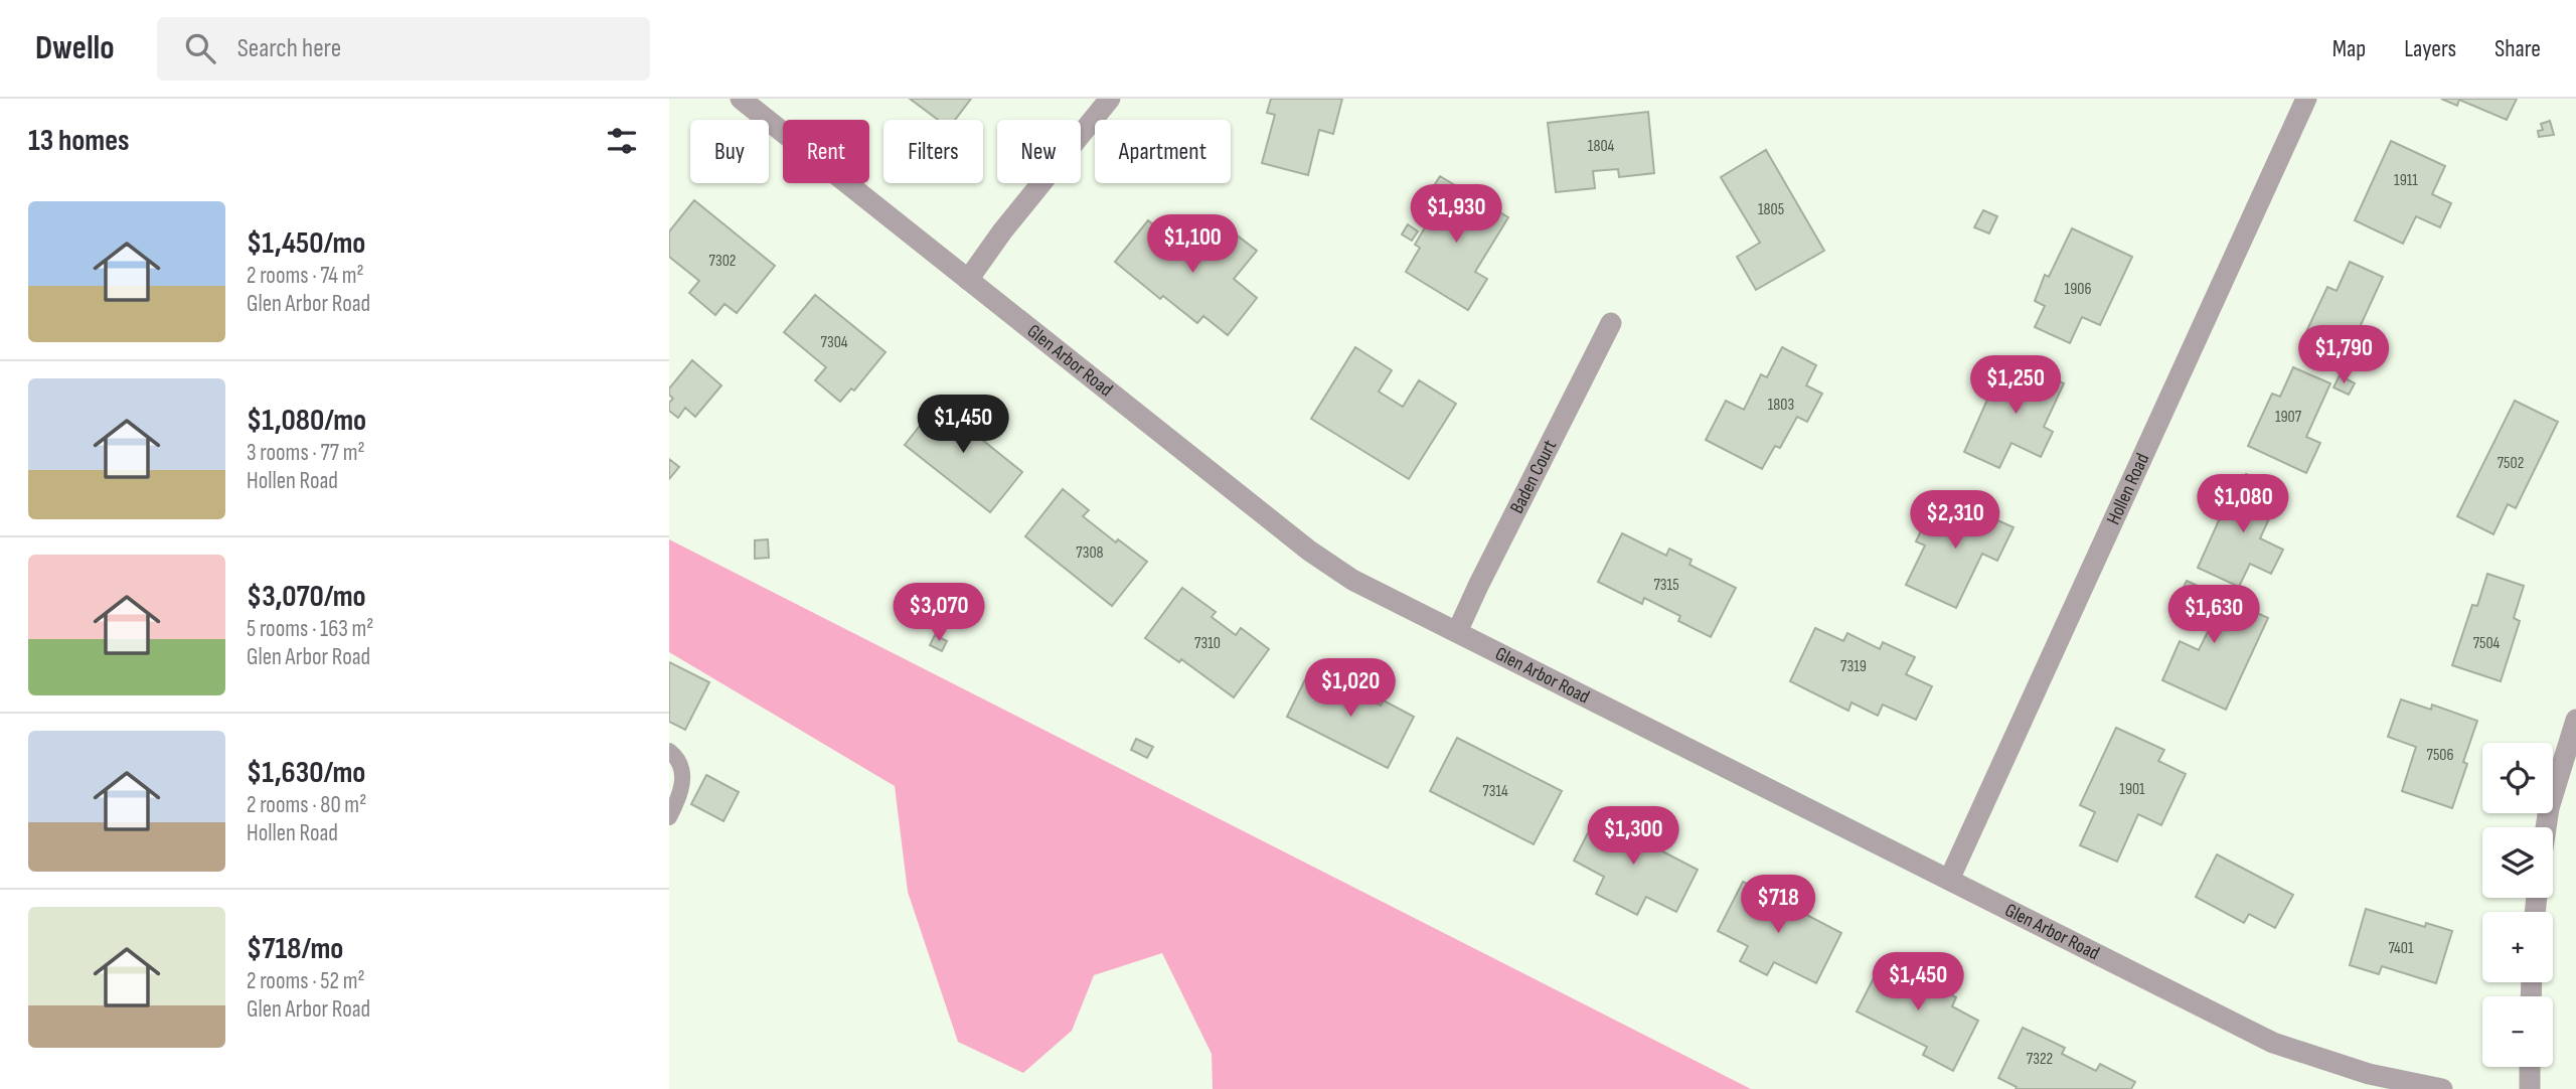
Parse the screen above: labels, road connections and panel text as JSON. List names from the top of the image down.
{
  "streets": {
    "street": ["Glen Arbor Road", "Baden Court", "Hollen Road"]
  },
  "crossings": [
    ["Glen Arbor Road", "Baden Court"],
    ["Glen Arbor Road", "Hollen Road"]
  ],
  "house_numbers": [
    "1804",
    "1911",
    "1805",
    "7302",
    "1906",
    "7304",
    "1803",
    "1907",
    "7502",
    "7308",
    "7315",
    "7310",
    "7504",
    "7319",
    "7506",
    "1901",
    "7314",
    "7401",
    "7322"
  ],
  "page": {
    "header": "Dwello",
    "search": "Search here",
    "nav": ["Map", "Layers", "Share"],
    "heading": "13 homes",
    "chip": [
      "Buy",
      "Rent",
      "Filters",
      "New",
      "Apartment"
    ],
    "list": [
      {
        "name": "$1,450/mo",
        "note": "2 rooms · 74 m² · Glen Arbor Road"
      },
      {
        "name": "$1,080/mo",
        "note": "3 rooms · 77 m² · Hollen Road"
      },
      {
        "name": "$3,070/mo",
        "note": "5 rooms · 163 m² · Glen Arbor Road"
      },
      {
        "name": "$1,630/mo",
        "note": "2 rooms · 80 m² · Hollen Road"
      },
      {
        "name": "$718/mo",
        "note": "2 rooms · 52 m² · Glen Arbor Road"
      }
    ],
    "price": [
      "$1,930",
      "$1,100",
      "$1,790",
      "$1,250",
      "$1,450",
      "$1,080",
      "$2,310",
      "$3,070",
      "$1,630",
      "$1,020",
      "$1,300",
      "$718",
      "$1,450"
    ],
    "map_buttons": ["+", "−"]
  }
}
